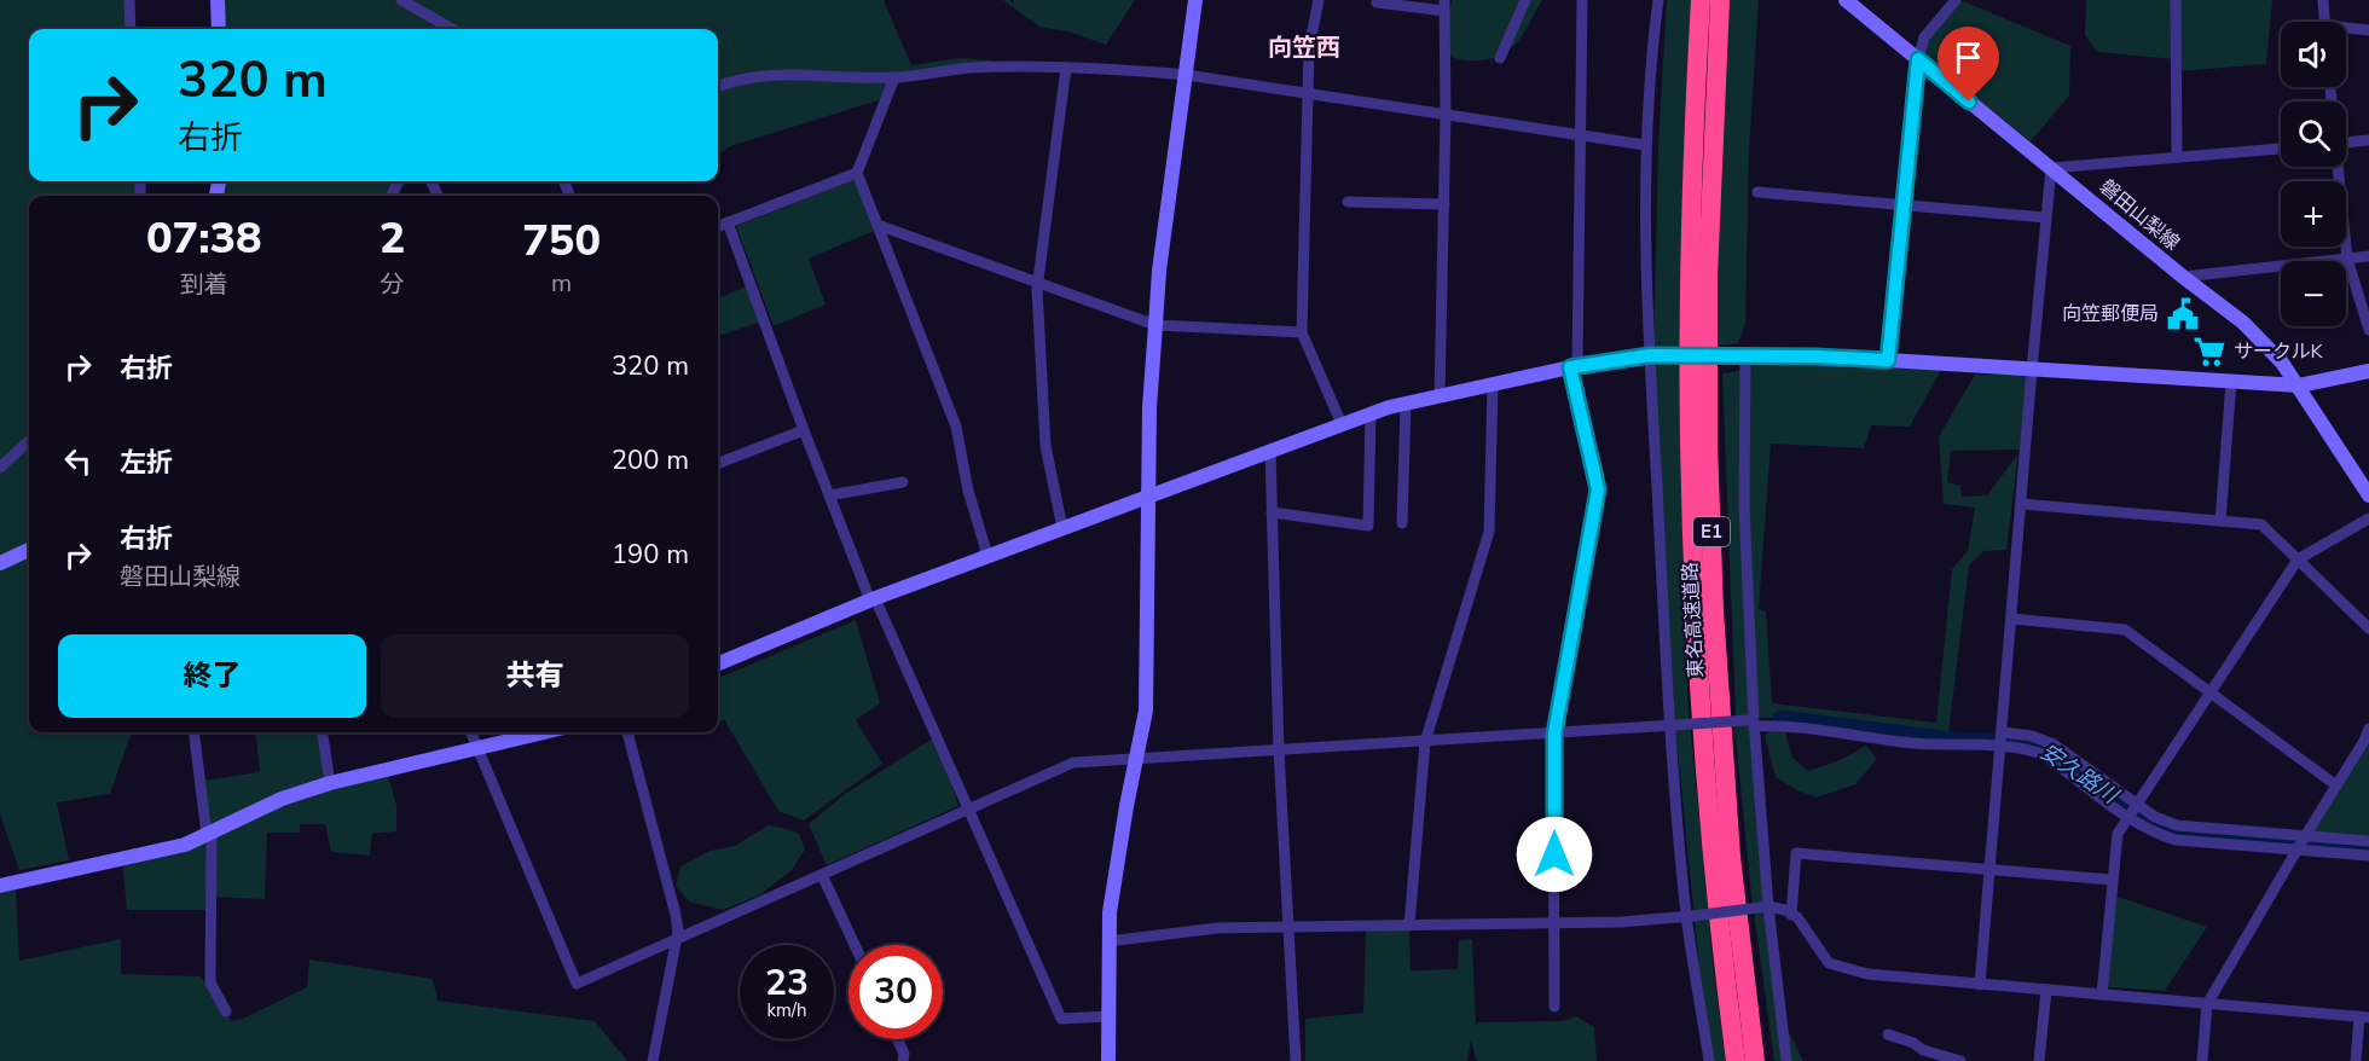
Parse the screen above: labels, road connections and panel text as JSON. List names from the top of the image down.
{
  "streets": {
    "highway": ["E1", "東名高速道路"],
    "street": ["磐田山梨線"]
  },
  "districts": ["向笠西"],
  "water": ["安久路川"],
  "places": {
    "public building": ["向笠郵便局"],
    "supermarket": ["サークルK"]
  },
  "page": {
    "map_buttons": ["+", "−"],
    "turn": ["320 m", "右折"],
    "eta": [
      "07:38",
      "到着",
      "2",
      "分",
      "750",
      "m"
    ],
    "list": [
      {
        "name": "右折",
        "value": "320 m"
      },
      {
        "name": "左折",
        "value": "200 m"
      },
      {
        "name": "右折",
        "note": "磐田山梨線",
        "value": "190 m"
      }
    ],
    "buttons": ["終了", "共有"],
    "speed": "23 km/h",
    "limit": "30"
  }
}
